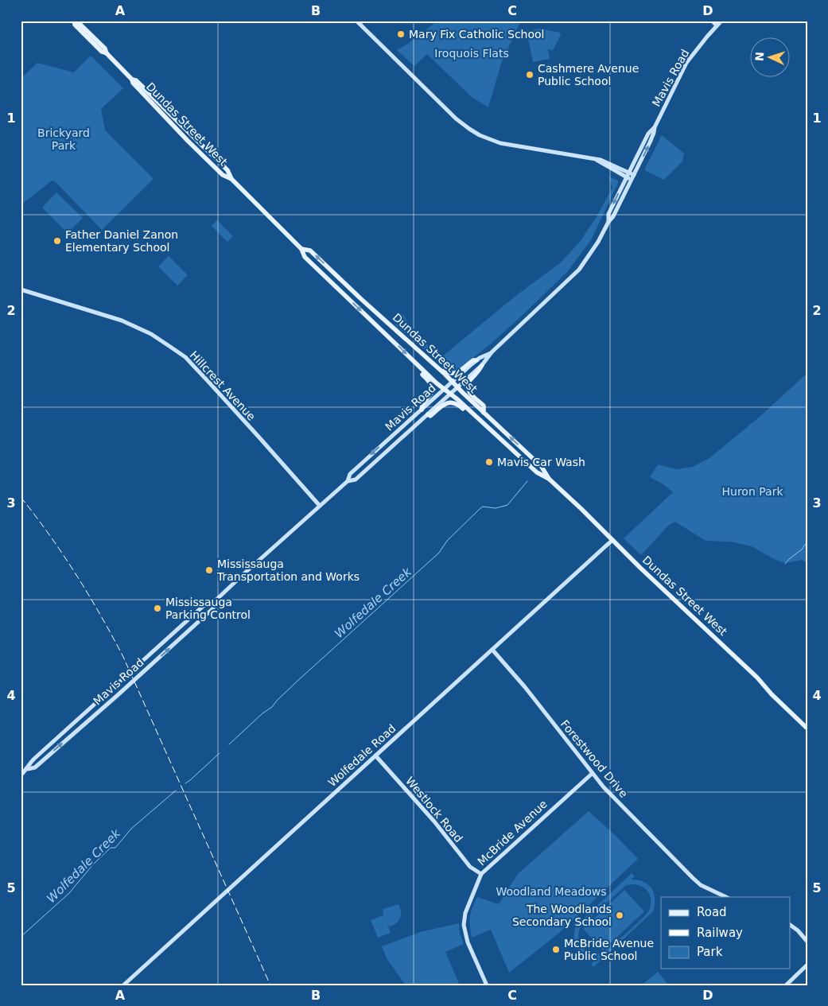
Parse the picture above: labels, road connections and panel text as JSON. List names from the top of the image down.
{
  "streets": {
    "main road": ["Dundas Street West"],
    "street": [
      "Mavis Road",
      "Hillcrest Avenue",
      "Wolfedale Road",
      "Forestwood Drive",
      "Westlock Road",
      "McBride Avenue"
    ]
  },
  "crossings": [
    ["Mavis Road", "Dundas Street West"],
    ["Mavis Road", "Hillcrest Avenue"],
    ["Dundas Street West", "Wolfedale Road"],
    ["Wolfedale Road", "Forestwood Drive"],
    ["Wolfedale Road", "Westlock Road"],
    ["Forestwood Drive", "McBride Avenue"],
    ["Westlock Road", "McBride Avenue"]
  ],
  "water": ["Wolfedale Creek"],
  "parks": [
    "Iroquois Flats",
    "Brickyard Park",
    "Huron Park",
    "Woodland Meadows"
  ],
  "places": [
    "Mary Fix Catholic School",
    "Cashmere Avenue Public School",
    "Father Daniel Zanon Elementary School",
    "Mavis Car Wash",
    "Mississauga Transportation and Works",
    "Mississauga Parking Control",
    "The Woodlands Secondary School",
    "McBride Avenue Public School"
  ],
  "legend": ["Road", "Railway", "Park"],
  "north": "left",
  "grid": {
    "columns": [
      "A",
      "B",
      "C",
      "D"
    ],
    "rows": [
      "1",
      "2",
      "3",
      "4",
      "5"
    ]
  }
}
